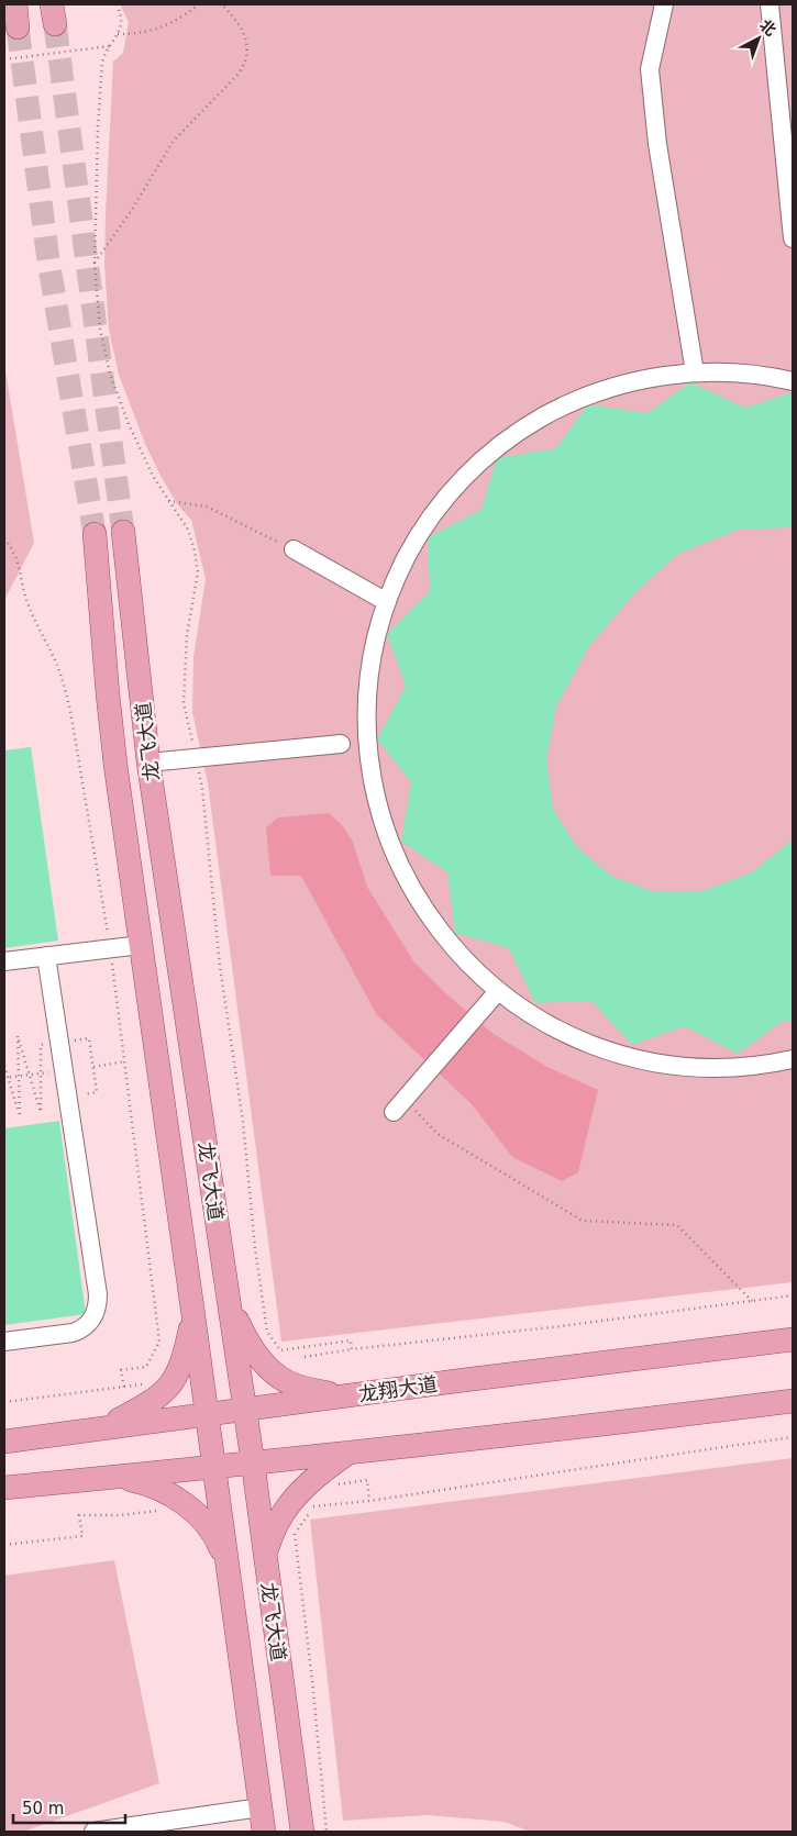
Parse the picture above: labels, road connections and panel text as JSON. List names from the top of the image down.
{
  "streets": {
    "main road": ["龙飞大道", "龙翔大道"]
  },
  "crossings": [
    ["龙飞大道", "龙翔大道"]
  ],
  "scale_bar": "50 m",
  "north": "top right"
}
